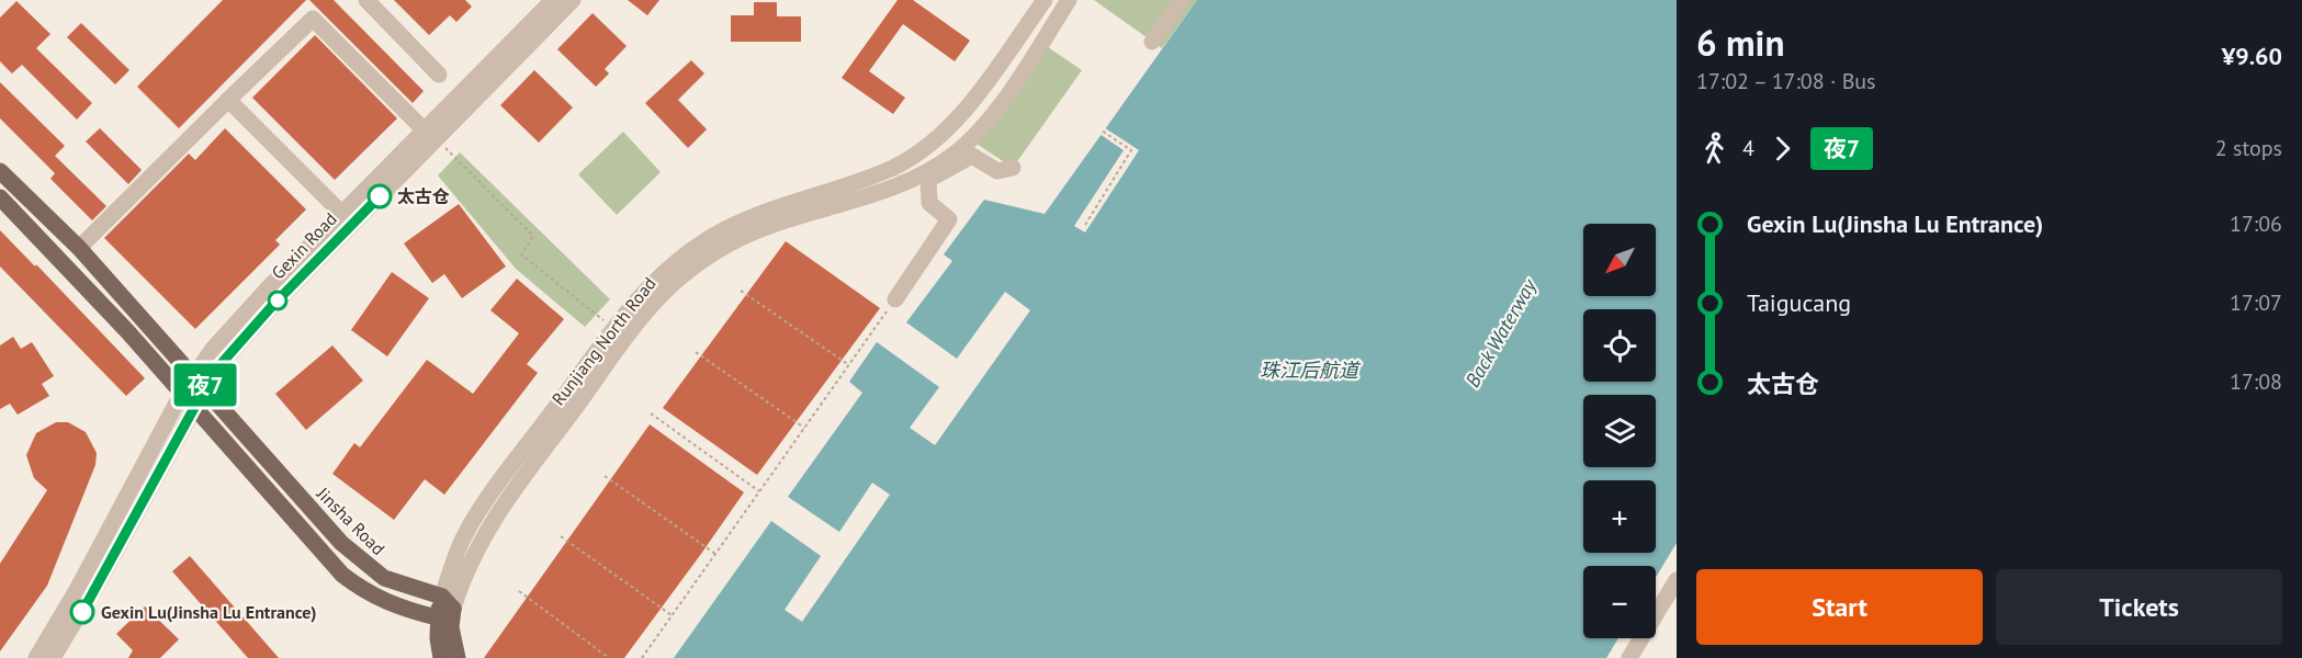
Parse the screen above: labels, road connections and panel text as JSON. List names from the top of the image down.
{
  "streets": {
    "main road": ["Runjiang North Road", "Jinsha Road"],
    "street": ["Gexin Road"]
  },
  "crossings": [
    ["Gexin Road", "Jinsha Road"],
    ["Runjiang North Road", "Jinsha Road"]
  ],
  "water": ["Back Waterway", "珠江后航道"],
  "places": ["太古仓", "Gexin Lu(Jinsha Lu Entrance)"],
  "lines": ["bus line 夜7"],
  "north": "bottom left",
  "page": {
    "on_map": "夜7",
    "heading": ["6 min", "17:02 – 17:08 · Bus", "¥9.60"],
    "legs": ["4", "夜7", "2 stops"],
    "list": [
      {
        "name": "Gexin Lu(Jinsha Lu Entrance)",
        "value": "17:06"
      },
      {
        "name": "Taigucang",
        "value": "17:07"
      },
      {
        "name": "太古仓",
        "value": "17:08"
      }
    ],
    "map_buttons": ["+", "−"],
    "buttons": ["Start", "Tickets"]
  }
}
